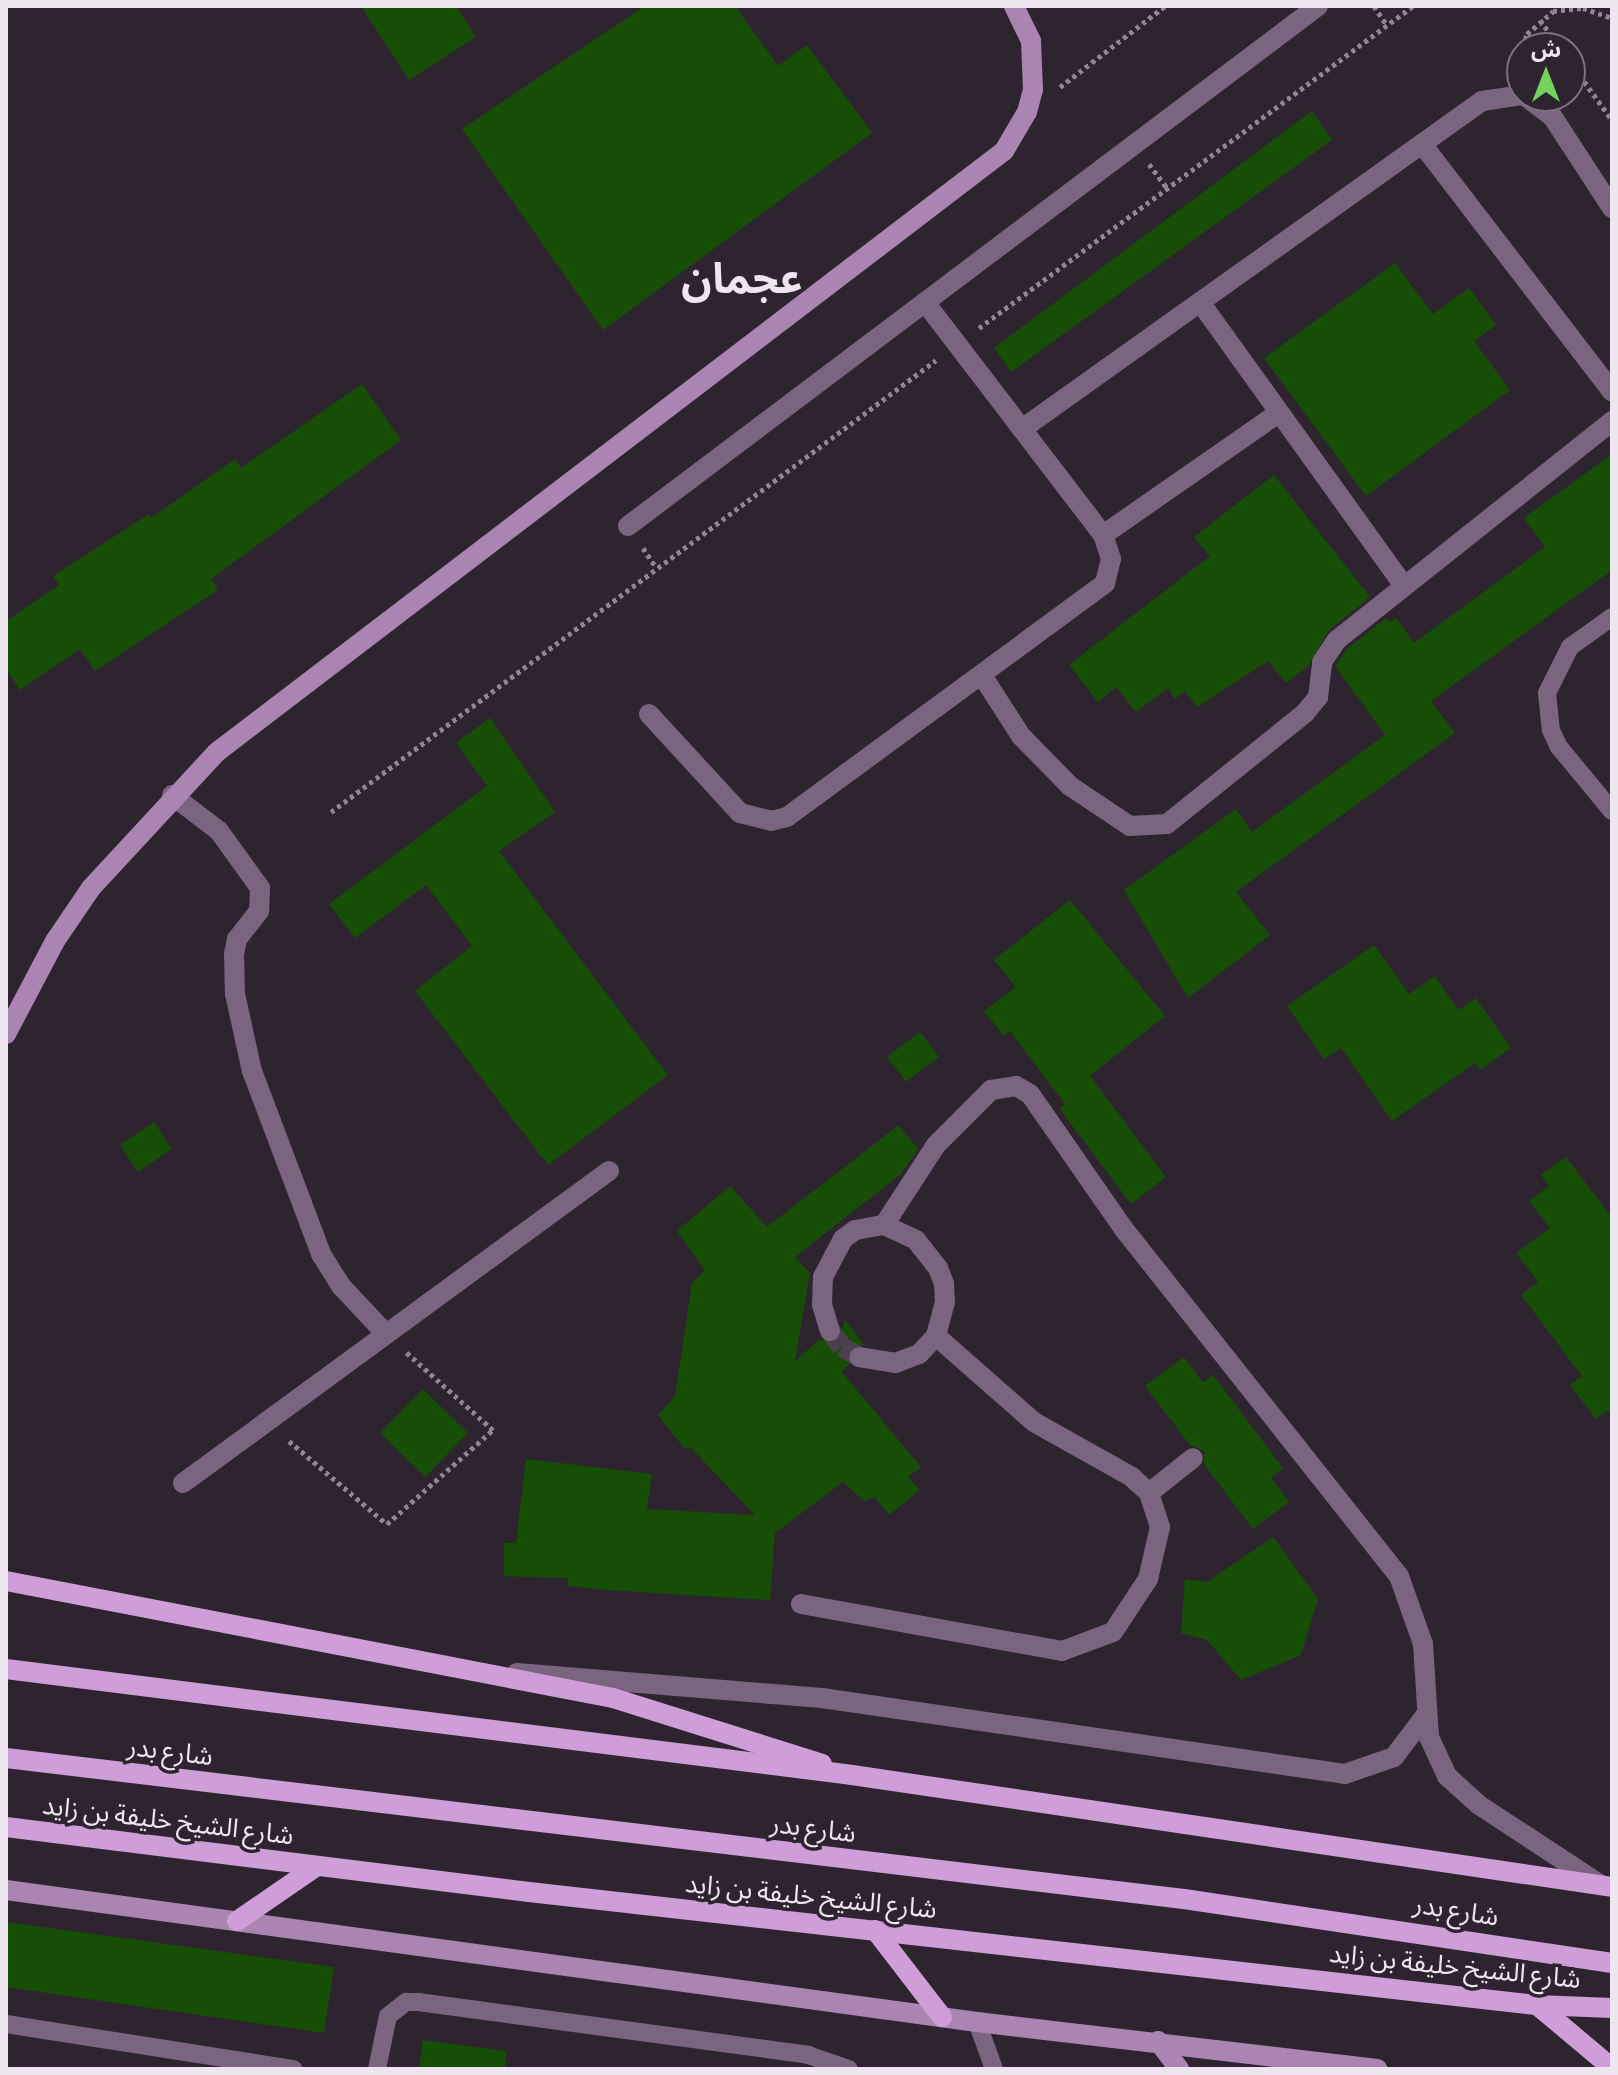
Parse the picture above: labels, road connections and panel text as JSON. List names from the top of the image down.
{
  "streets": {
    "main road": ["شارع بدر", "شارع الشيخ خليفة بن زايد"]
  },
  "districts": ["عجمان"],
  "north": "top"
}
